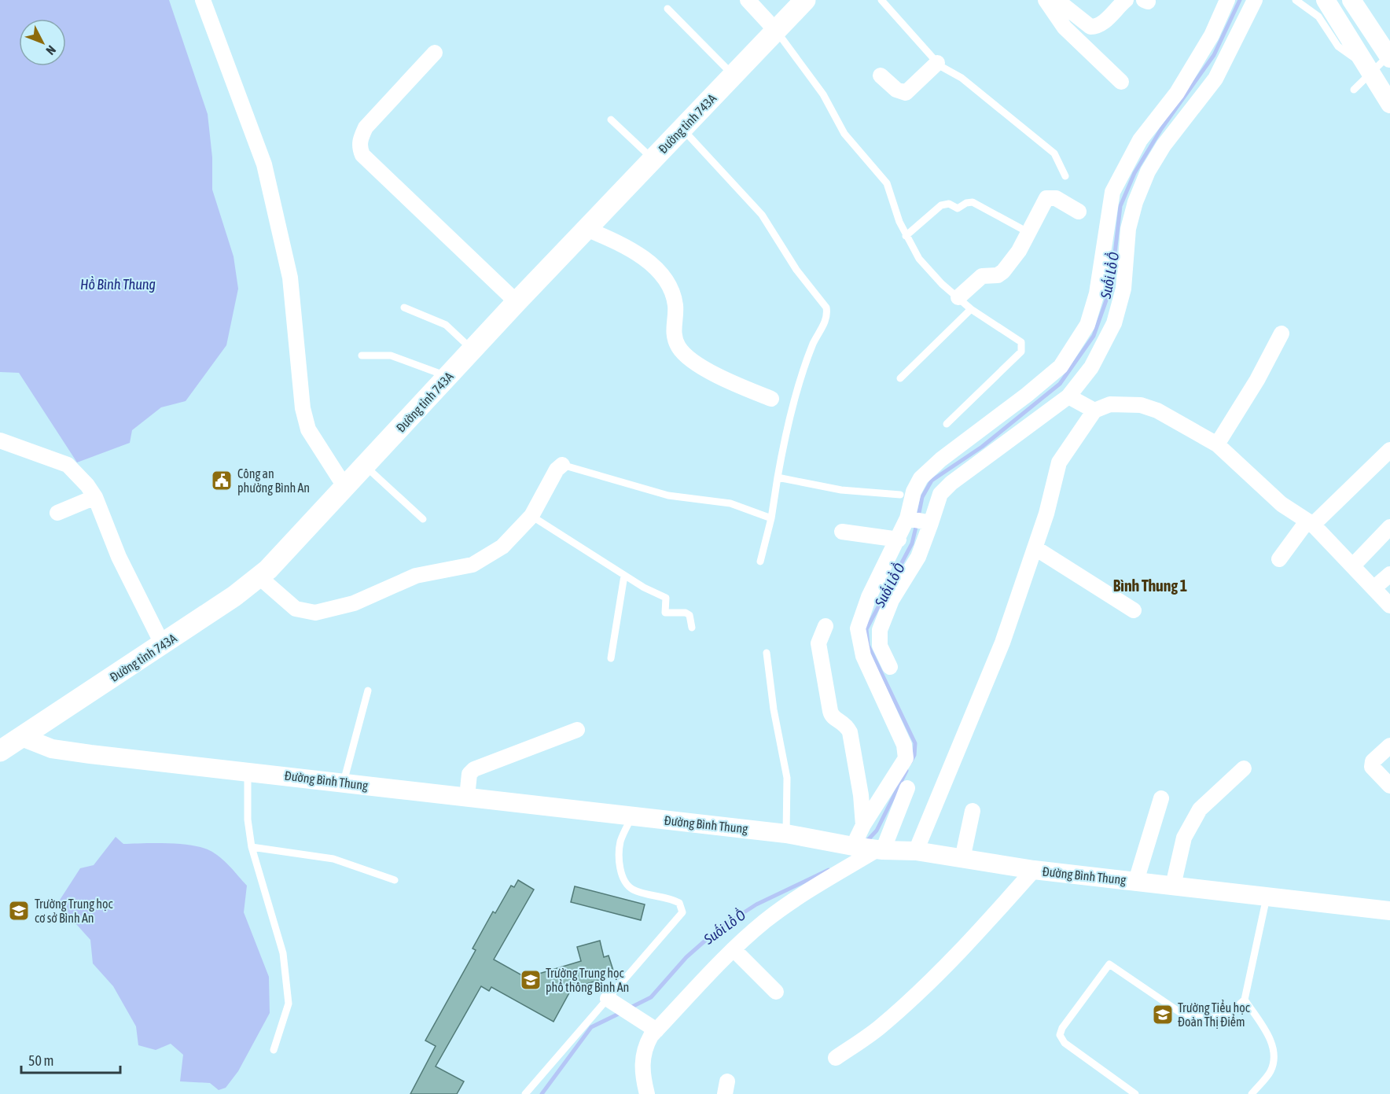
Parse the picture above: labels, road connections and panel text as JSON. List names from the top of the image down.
{
  "streets": {
    "main road": ["Đường tỉnh 743A"],
    "street": ["Đường Bình Thung"]
  },
  "crossings": [
    ["Đường tỉnh 743A", "Đường Bình Thung"]
  ],
  "districts": ["Bình Thung 1"],
  "water": ["Suối Lồ Ồ", "Hồ Bình Thung"],
  "places": {
    "public building": ["Công an phường Bình An"],
    "school or university": ["Trường Trung học cơ sở Bình An", "Trường Trung học phổ thông Bình An", "Trường Tiểu học Đoàn Thị Điểm"]
  },
  "scale_bar": "50 m",
  "north": "bottom right"
}
